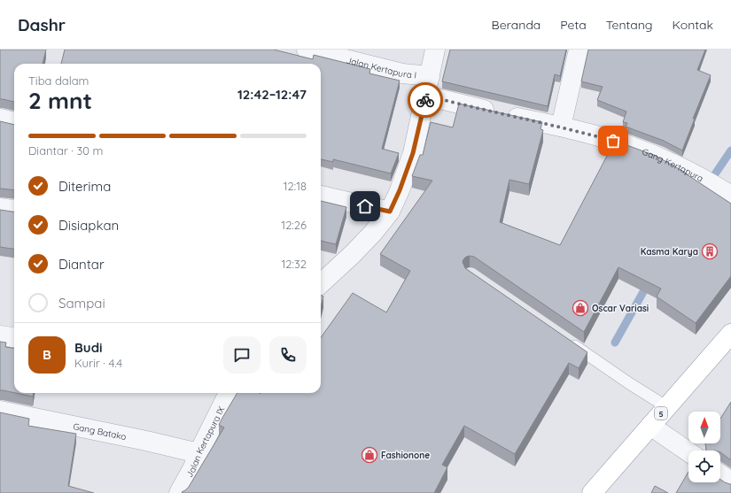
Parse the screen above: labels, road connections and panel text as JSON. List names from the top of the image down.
{
  "streets": {
    "highway": ["5"],
    "street": [
      "Jalan Kertapura I",
      "Gang Kertapura",
      "Gang Batako",
      "Jalan Kertapura IX"
    ]
  },
  "crossings": [
    ["Gang Batako", "Jalan Kertapura IX"]
  ],
  "places": {
    "building": ["Kasma Karya"],
    "shop": ["Oscar Variasi", "Fashionone"]
  },
  "north": "top",
  "page": {
    "header": "Dashr",
    "nav": [
      "Beranda",
      "Peta",
      "Tentang",
      "Kontak"
    ],
    "heading": ["2 mnt", "Tiba dalam", "12:42–12:47"],
    "panel": ["Budi", "Kurir · 4.4"],
    "bar": "Diantar · 30 m",
    "list": [
      ["Diterima", "12:18"],
      ["Disiapkan", "12:26"],
      ["Diantar", "12:32"],
      "Sampai"
    ],
    "round": "B"
  }
}
